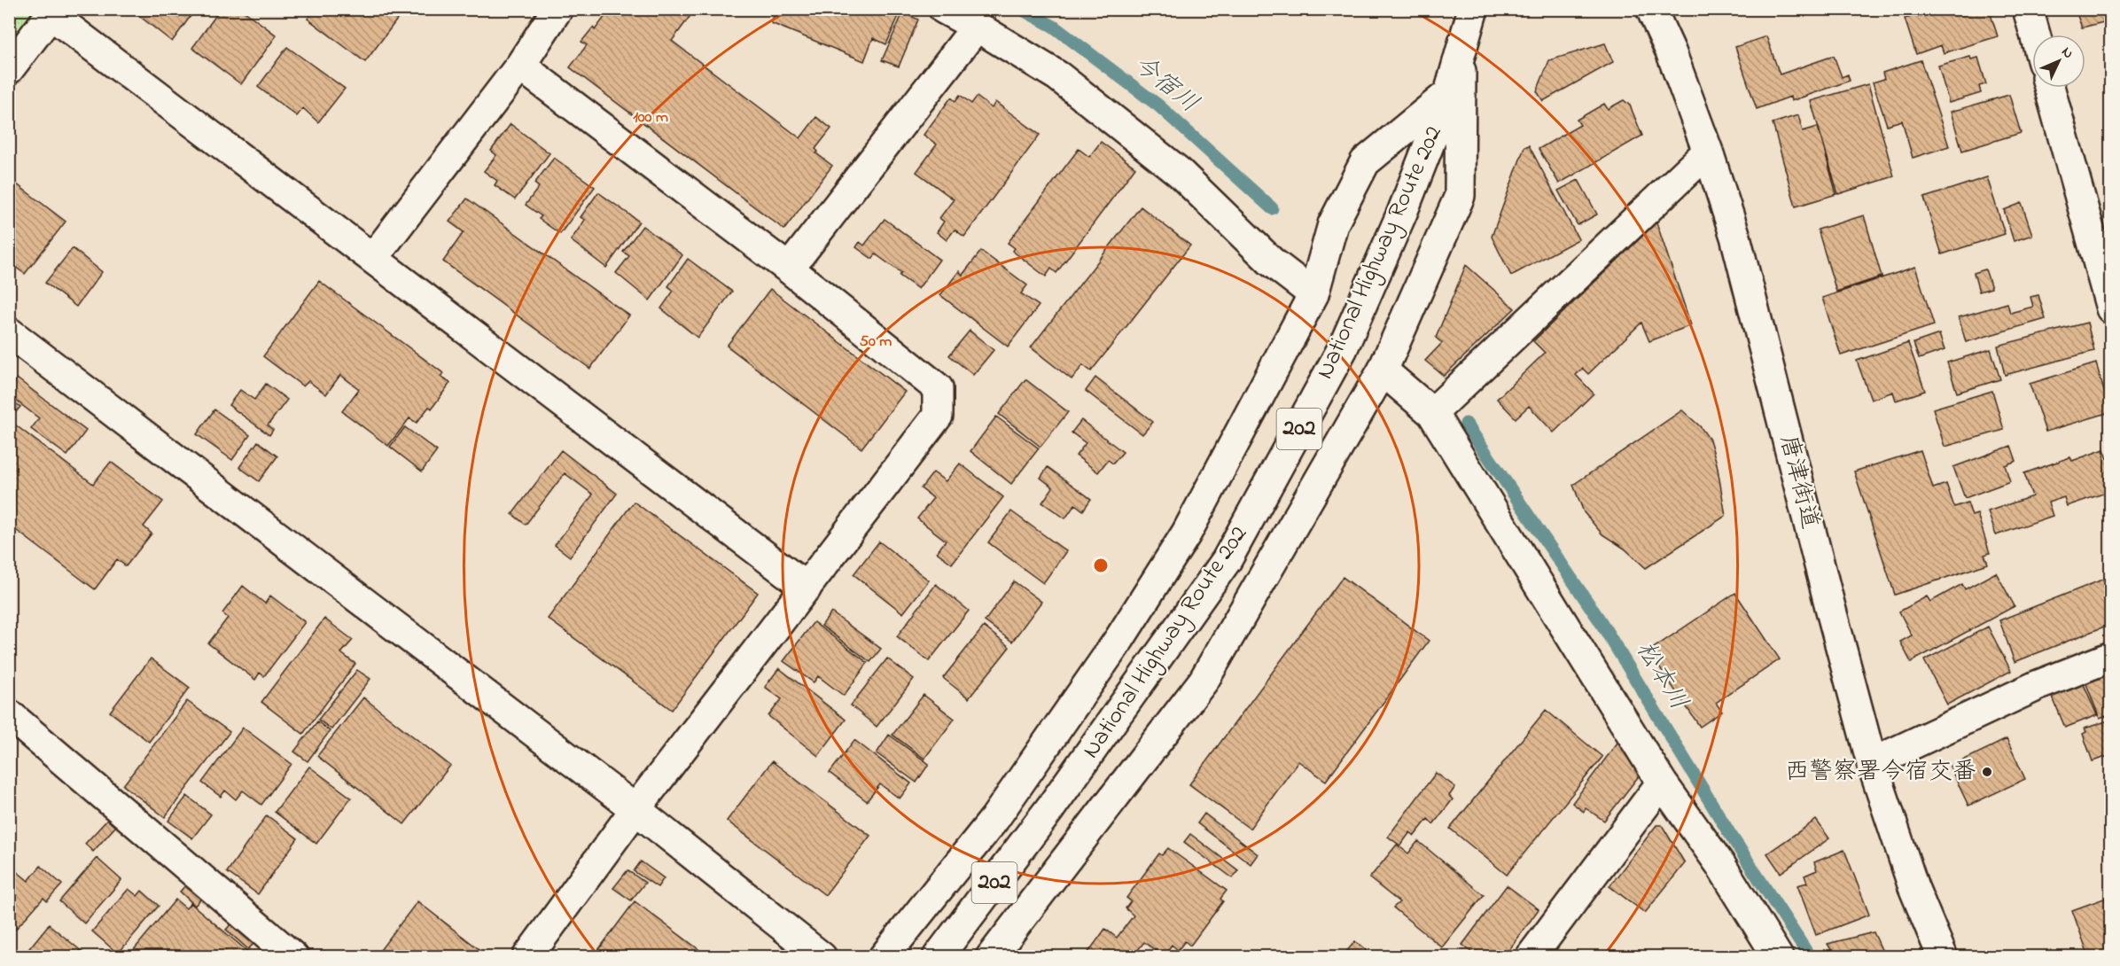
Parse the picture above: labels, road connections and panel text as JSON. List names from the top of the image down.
{
  "streets": {
    "main road": ["National Highway Route 202", "202", "唐津街道"]
  },
  "water": ["今宿川", "松本川"],
  "places": ["西警察署今宿交番"],
  "north": "top right",
  "rings": ["100 m", "50 m"]
}
